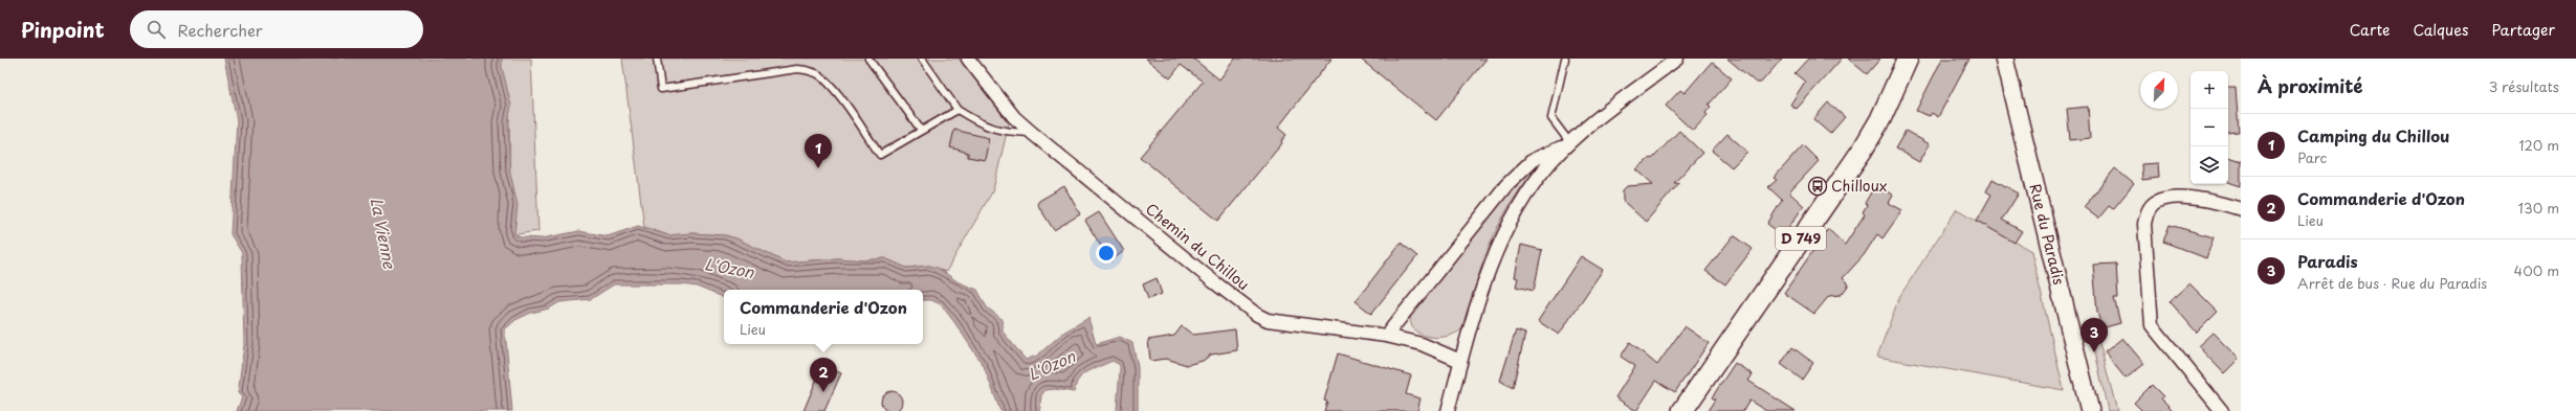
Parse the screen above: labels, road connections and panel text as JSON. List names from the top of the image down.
{
  "streets": {
    "main road": ["D 749"],
    "street": ["Rue du Paradis", "Chemin du Chillou"]
  },
  "water": ["La Vienne", "L'Ozon"],
  "places": {
    "bus stop": ["Chilloux"]
  },
  "north": "top right",
  "page": {
    "header": "Pinpoint",
    "search": "Rechercher",
    "nav": ["Carte", "Calques", "Partager"],
    "heading": ["À proximité", "3 résultats"],
    "map_buttons": ["+", "−"],
    "list": [
      {
        "mark": "1",
        "name": "Camping du Chillou",
        "note": "Parc",
        "value": "120 m"
      },
      {
        "mark": "2",
        "name": "Commanderie d'Ozon",
        "note": "Lieu",
        "value": "130 m"
      },
      {
        "mark": "3",
        "name": "Paradis",
        "note": "Arrêt de bus · Rue du Paradis",
        "value": "400 m"
      }
    ],
    "pins": ["1", "3", "2"],
    "popup": ["Commanderie d'Ozon", "Lieu"]
  }
}
